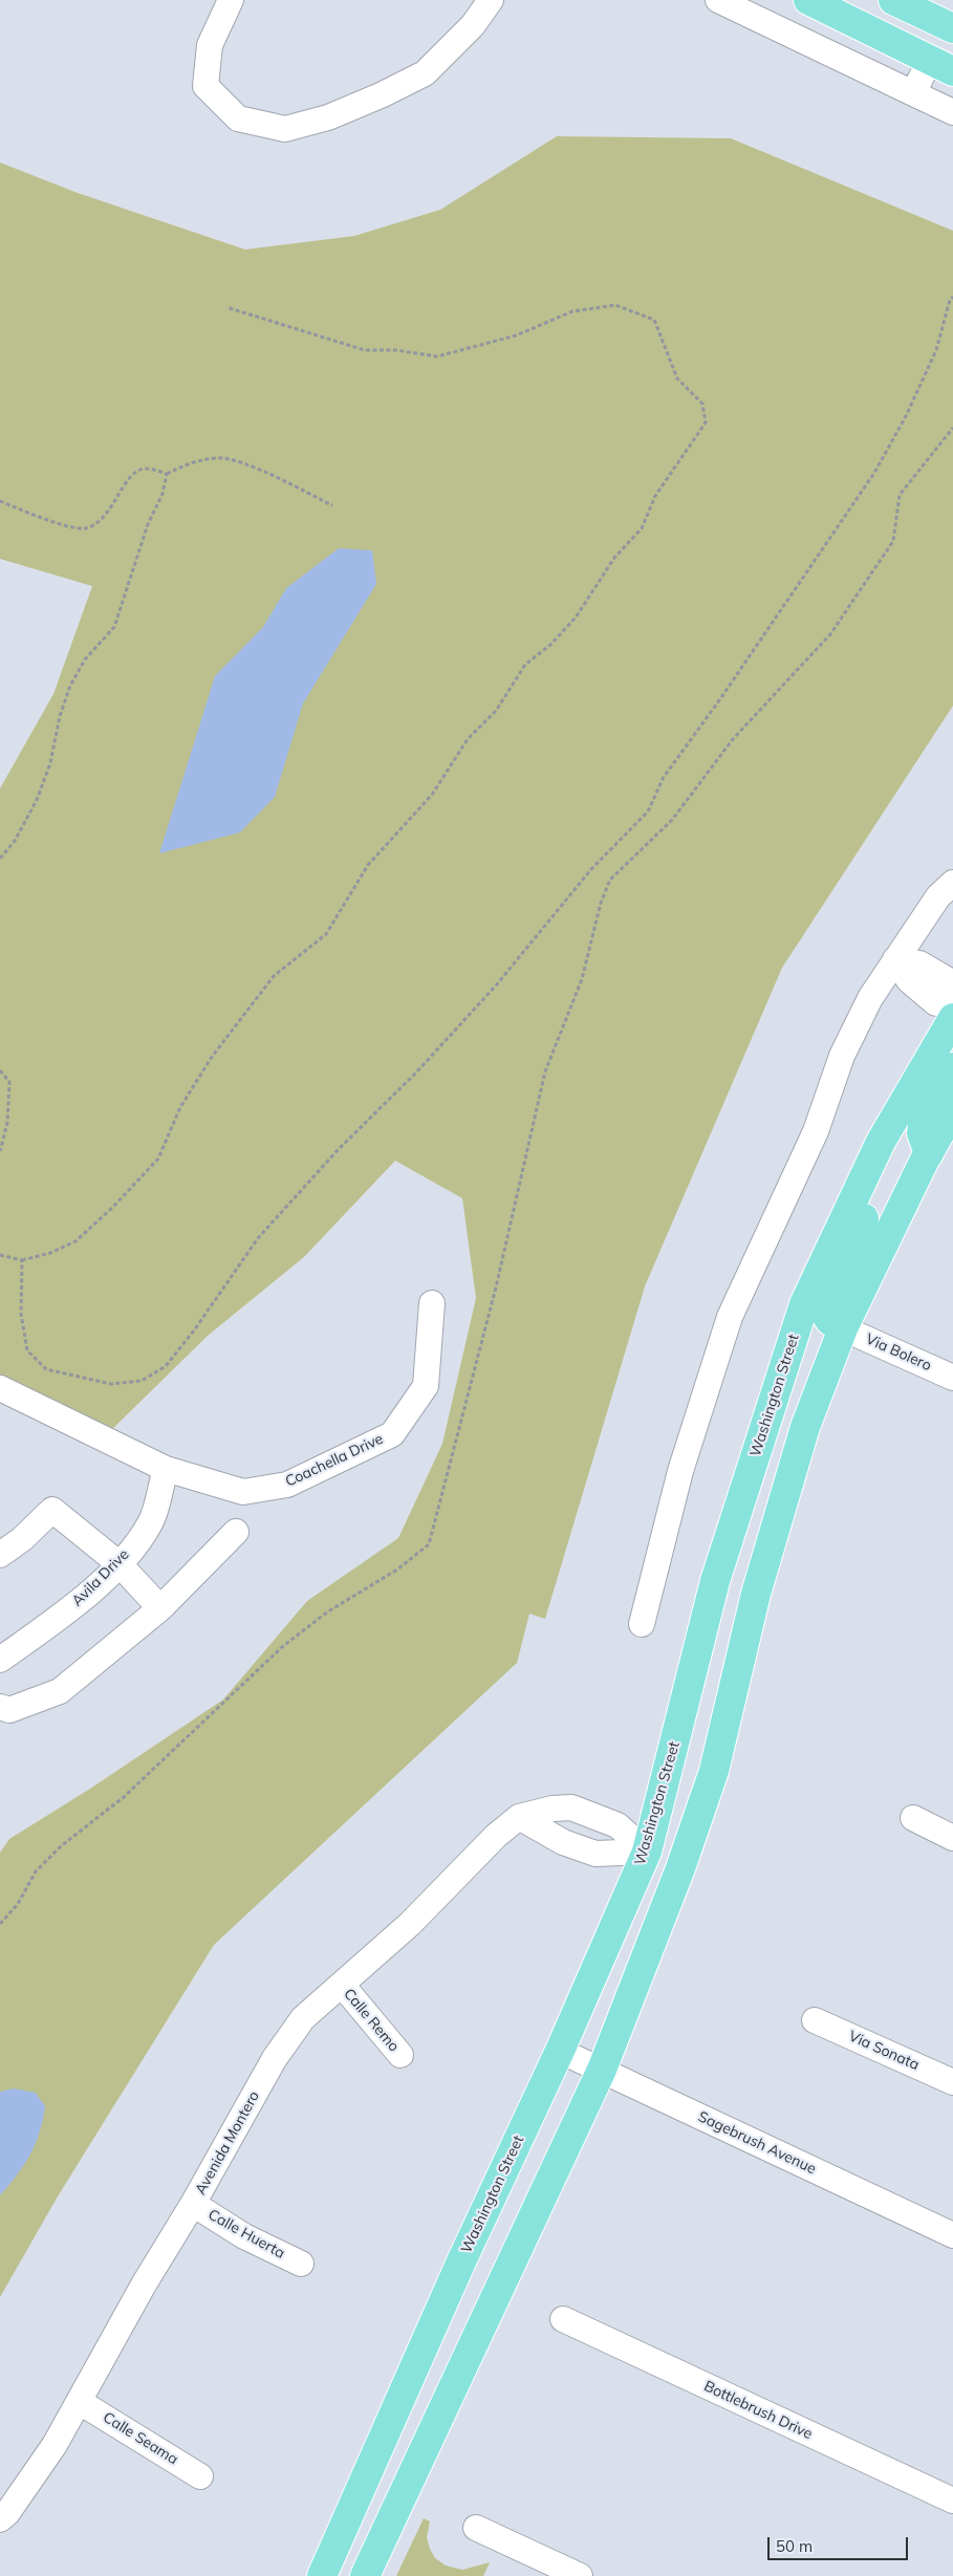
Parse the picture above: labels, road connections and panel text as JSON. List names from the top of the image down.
{
  "streets": {
    "main road": ["Washington Street"],
    "street": [
      "Via Bolero",
      "Coachella Drive",
      "Avila Drive",
      "Calle Remo",
      "Via Sonata",
      "Avenida Montero",
      "Sagebrush Avenue",
      "Calle Huerta",
      "Bottlebrush Drive",
      "Calle Seama"
    ]
  },
  "crossings": [
    ["Washington Street", "Avenida Montero"],
    ["Washington Street", "Sagebrush Avenue"],
    ["Coachella Drive", "Avila Drive"],
    ["Calle Remo", "Avenida Montero"],
    ["Avenida Montero", "Calle Huerta"],
    ["Avenida Montero", "Calle Seama"]
  ],
  "scale_bar": "50 m"
}
